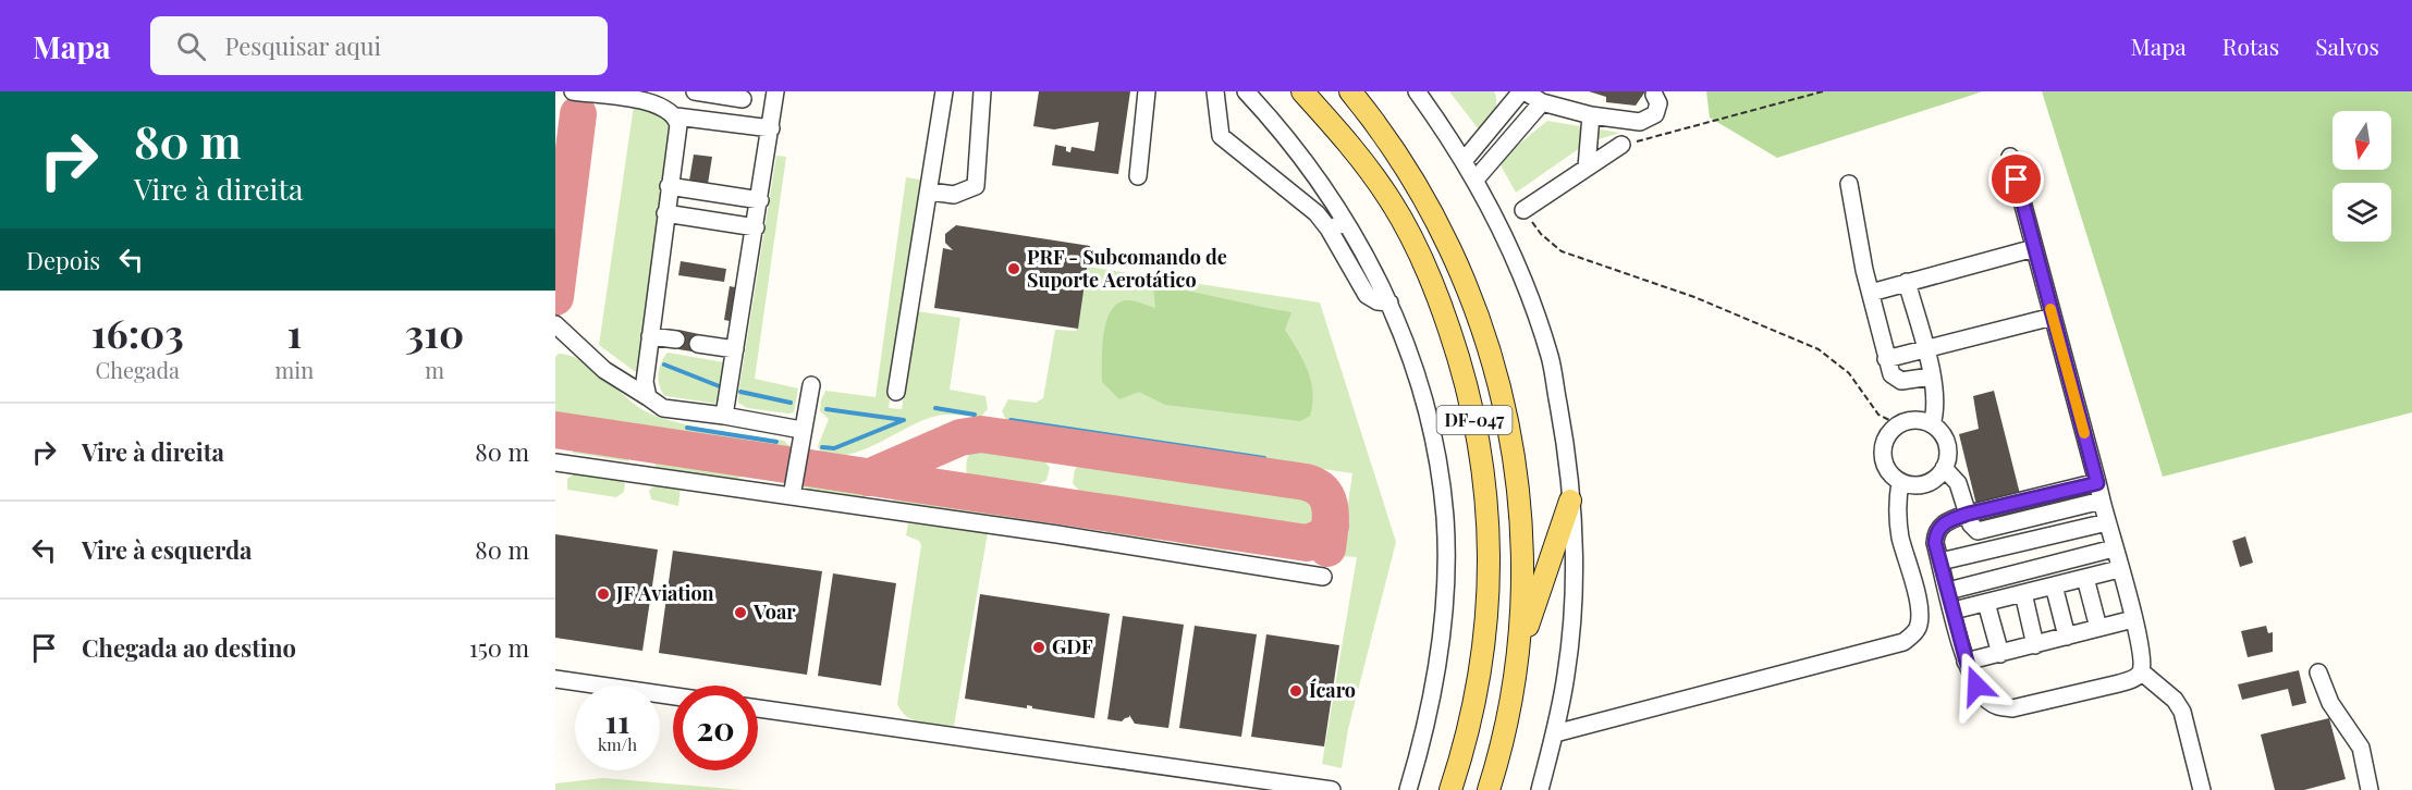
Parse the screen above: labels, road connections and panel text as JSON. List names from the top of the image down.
{
  "streets": {
    "main road": ["DF-047"]
  },
  "places": [
    "PRF - Subcomando de Suporte Aerotático",
    "JF Aviation",
    "Voar",
    "GDF",
    "Ícaro"
  ],
  "north": "bottom",
  "page": {
    "header": "Mapa",
    "search": "Pesquisar aqui",
    "nav": ["Mapa", "Rotas", "Salvos"],
    "turn": ["80 m", "Vire à direita"],
    "then": "Depois",
    "eta": [
      "16:03",
      "Chegada",
      "1",
      "min",
      "310",
      "m"
    ],
    "list": [
      {
        "name": "Vire à direita",
        "value": "80 m"
      },
      {
        "name": "Vire à esquerda",
        "value": "80 m"
      },
      {
        "name": "Chegada ao destino",
        "value": "150 m"
      }
    ],
    "speed": "11 km/h",
    "limit": "20"
  }
}
